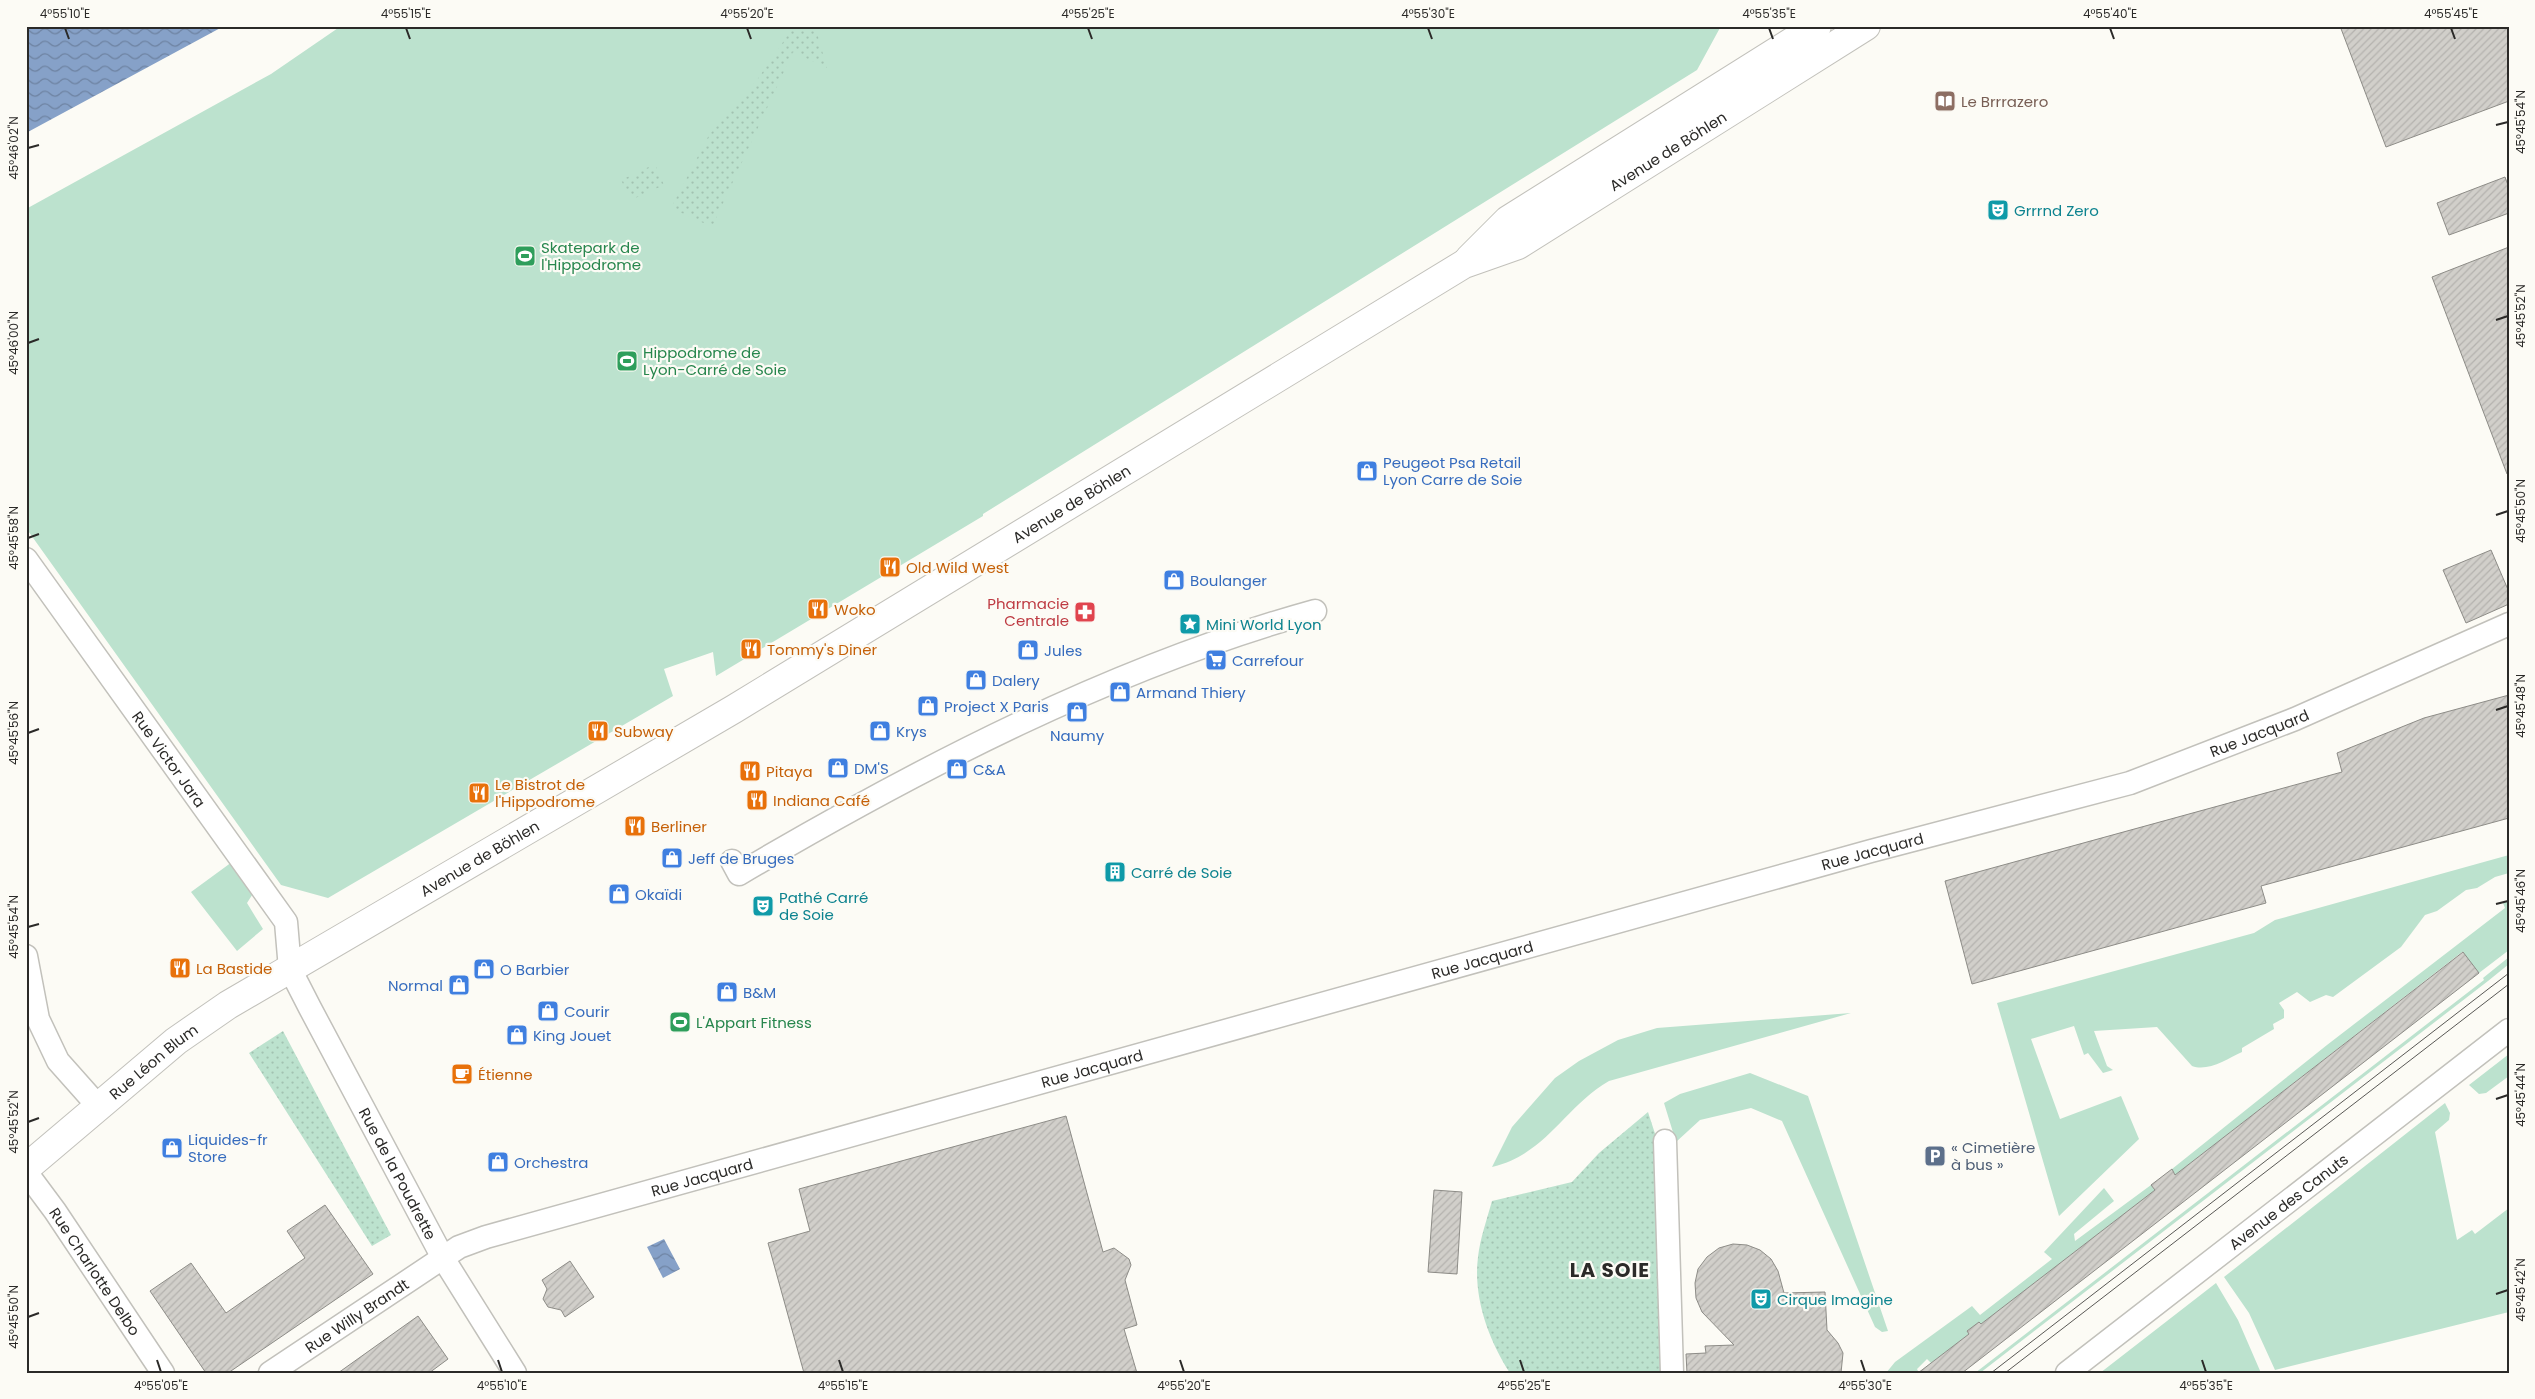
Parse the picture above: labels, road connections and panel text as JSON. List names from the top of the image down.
{
  "streets": {
    "main road": ["Avenue de Böhlen", "Rue Léon Blum"],
    "street": [
      "Rue Jacquard",
      "Rue Victor Jara",
      "Rue de la Poudrette",
      "Avenue des Canuts",
      "Rue Charlotte Delbo",
      "Rue Willy Brandt"
    ]
  },
  "crossings": [
    ["Avenue de Böhlen", "Rue Victor Jara"],
    ["Avenue de Böhlen", "Rue Léon Blum"],
    ["Avenue de Böhlen", "Rue de la Poudrette"],
    ["Rue Jacquard", "Rue de la Poudrette"],
    ["Rue Jacquard", "Rue Willy Brandt"],
    ["Rue Victor Jara", "Rue Léon Blum"],
    ["Rue Victor Jara", "Rue de la Poudrette"],
    ["Rue Léon Blum", "Rue de la Poudrette"],
    ["Rue de la Poudrette", "Rue Willy Brandt"]
  ],
  "districts": ["LA SOIE"],
  "places": {
    "library": ["Le Brrrazero"],
    "theatre": ["Grrrnd Zero", "Pathé Carré de Soie", "Cirque Imagine"],
    "sports": ["Skatepark de l'Hippodrome", "Hippodrome de Lyon-Carré de Soie", "L'Appart Fitness"],
    "shop": [
      "Peugeot Psa Retail Lyon Carre de Soie",
      "Boulanger",
      "Jules",
      "Dalery",
      "Armand Thiery",
      "Project X Paris",
      "Naumy",
      "Krys",
      "DM'S",
      "C&A",
      "Jeff de Bruges",
      "Okaïdi",
      "O Barbier",
      "Normal",
      "B&M",
      "Courir",
      "King Jouet",
      "Liquides-fr Store",
      "Orchestra"
    ],
    "restaurant": [
      "Old Wild West",
      "Woko",
      "Tommy's Diner",
      "Subway",
      "Pitaya",
      "Le Bistrot de l'Hippodrome",
      "Indiana Café",
      "Berliner",
      "La Bastide"
    ],
    "pharmacy": ["Pharmacie Centrale"],
    "place": ["Mini World Lyon"],
    "supermarket": ["Carrefour"],
    "building": ["Carré de Soie"],
    "cafe": ["Étienne"],
    "parking": ["« Cimetière à bus »"]
  },
  "coordinates": [
    "4°55'10\"E",
    "4°55'15\"E",
    "4°55'20\"E",
    "4°55'25\"E",
    "4°55'30\"E",
    "4°55'35\"E",
    "4°55'40\"E",
    "4°55'45\"E",
    "45°45'54\"N",
    "45°46'02\"N",
    "45°45'52\"N",
    "45°46'00\"N",
    "45°45'50\"N",
    "45°45'58\"N",
    "45°45'48\"N",
    "45°45'56\"N",
    "45°45'46\"N",
    "45°45'44\"N",
    "45°45'42\"N",
    "4°55'05\"E"
  ]
}
